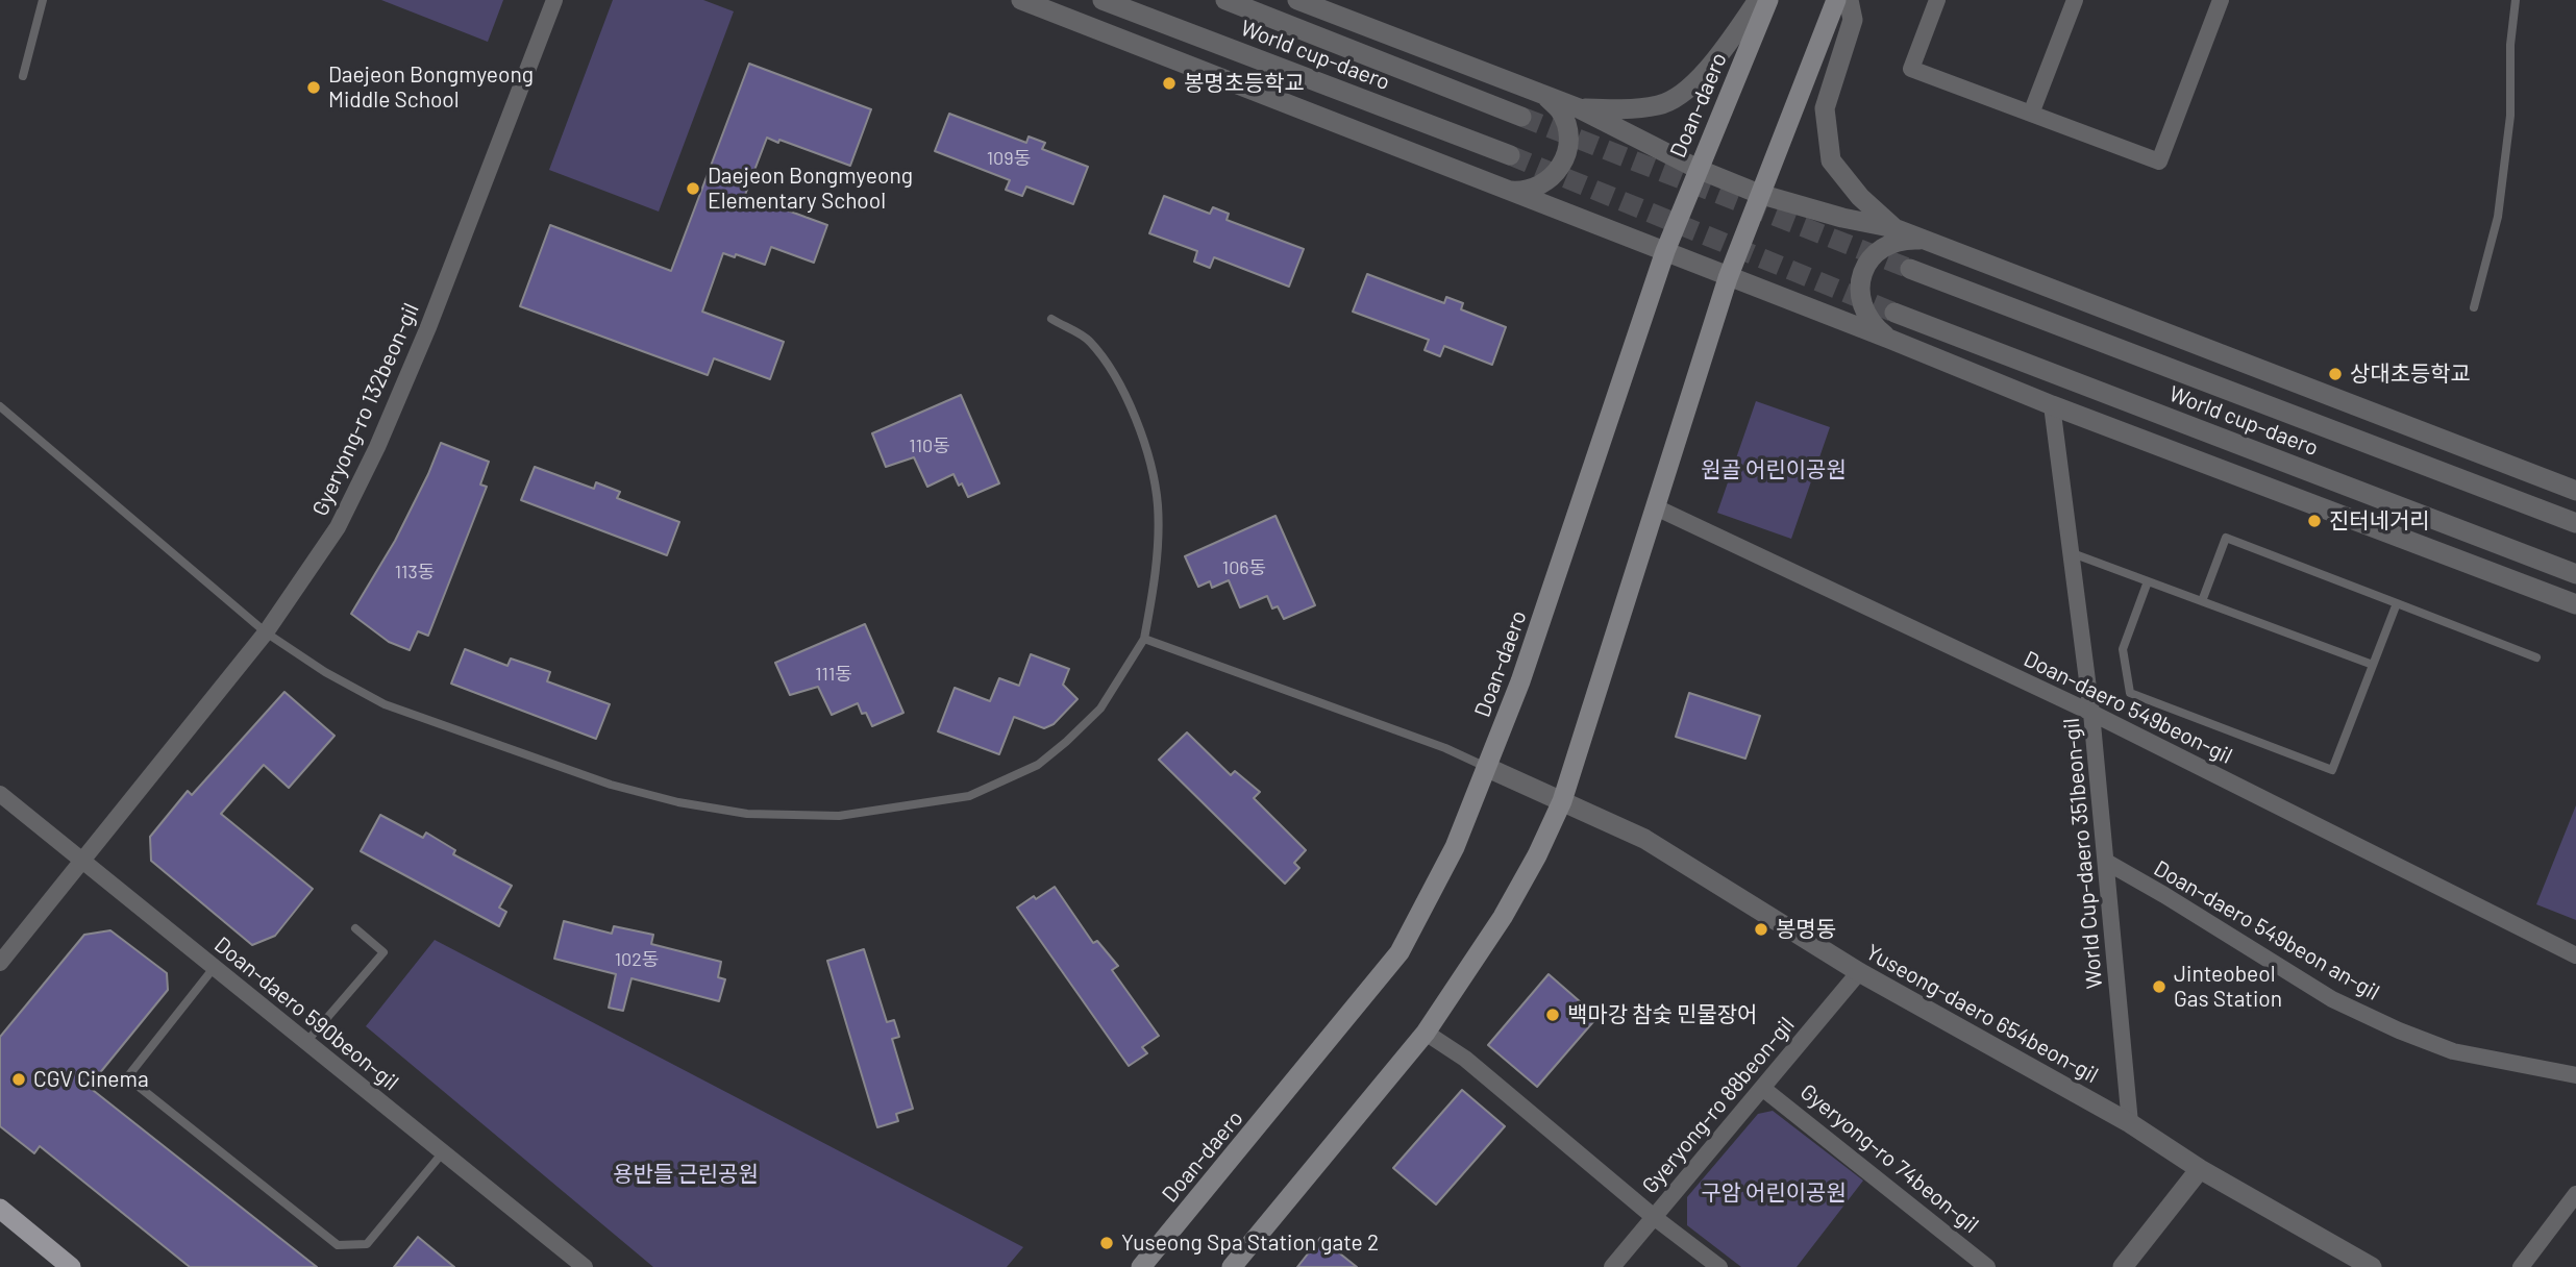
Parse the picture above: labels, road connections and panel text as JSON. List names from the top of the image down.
{
  "streets": {
    "main road": ["Doan-daero"],
    "street": [
      "World cup-daero",
      "Gyeryong-ro 132beon-gil",
      "Doan-daero 549beon-gil",
      "World Cup-daero 351beon-gil",
      "Doan-daero 549beon an-gil",
      "Doan-daero 590beon-gil",
      "Yuseong-daero 654beon-gil",
      "Gyeryong-ro 88beon-gil",
      "Gyeryong-ro 74beon-gil"
    ]
  },
  "crossings": [
    ["Doan-daero", "Yuseong-daero 654beon-gil"],
    ["Gyeryong-ro 132beon-gil", "Doan-daero 590beon-gil"],
    ["Doan-daero 549beon-gil", "World Cup-daero 351beon-gil"],
    ["World Cup-daero 351beon-gil", "Doan-daero 549beon an-gil"],
    ["World Cup-daero 351beon-gil", "Yuseong-daero 654beon-gil"],
    ["Yuseong-daero 654beon-gil", "Gyeryong-ro 88beon-gil"],
    ["Gyeryong-ro 88beon-gil", "Gyeryong-ro 74beon-gil"]
  ],
  "parks": ["원골 어린이공원", "용반들 근린공원", "구암 어린이공원"],
  "places": [
    "봉명초등학교",
    "Daejeon Bongmyeong Middle School",
    "Daejeon Bongmyeong Elementary School",
    "상대초등학교",
    "진터네거리",
    "봉명동",
    "Jinteobeol Gas Station",
    "백마강 참숯 민물장어",
    "CGV Cinema",
    "Yuseong Spa Station gate 2"
  ],
  "house_numbers": [
    "109동",
    "110동",
    "106동",
    "113동",
    "111동",
    "102동"
  ]
}
